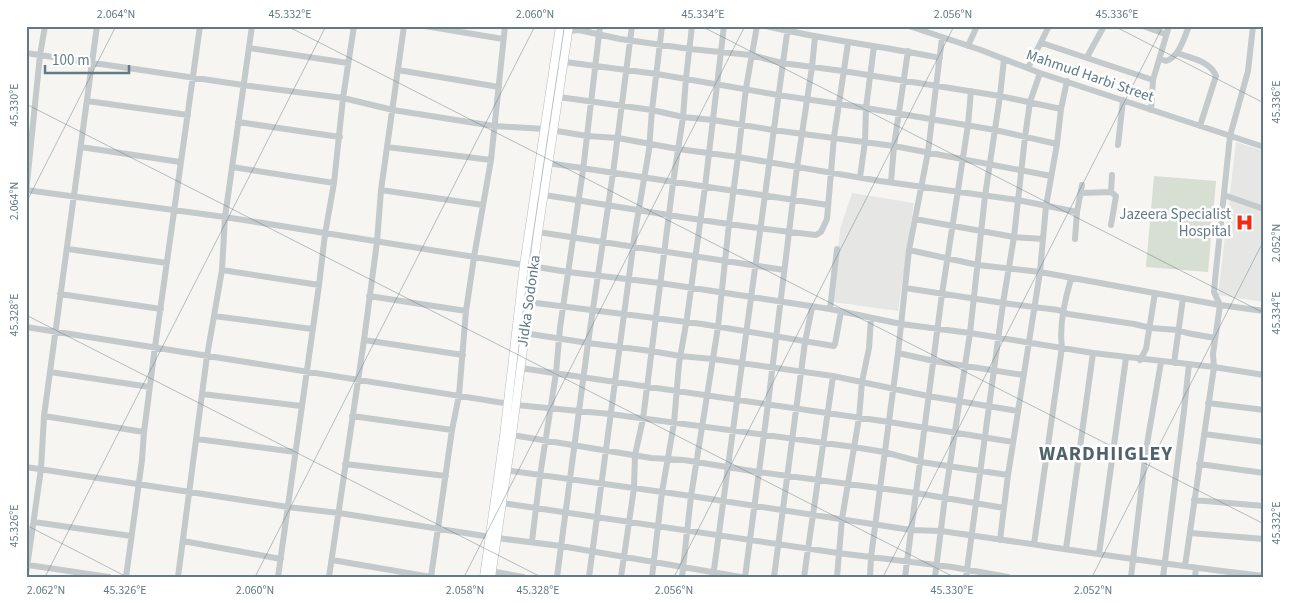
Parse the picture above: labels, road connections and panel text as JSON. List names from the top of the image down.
{
  "streets": {
    "main road": ["Jidka Sodonka"],
    "street": ["Mahmud Harbi Street"]
  },
  "districts": ["WARDHIIGLEY"],
  "places": {
    "hospital": ["Jazeera Specialist Hospital"]
  },
  "scale_bar": "100 m",
  "coordinates": [
    "2.064°N",
    "45.332°E",
    "2.060°N",
    "45.334°E",
    "2.056°N",
    "45.336°E",
    "45.330°E",
    "2.052°N",
    "45.328°E",
    "45.326°E",
    "2.062°N",
    "2.058°N"
  ]
}
